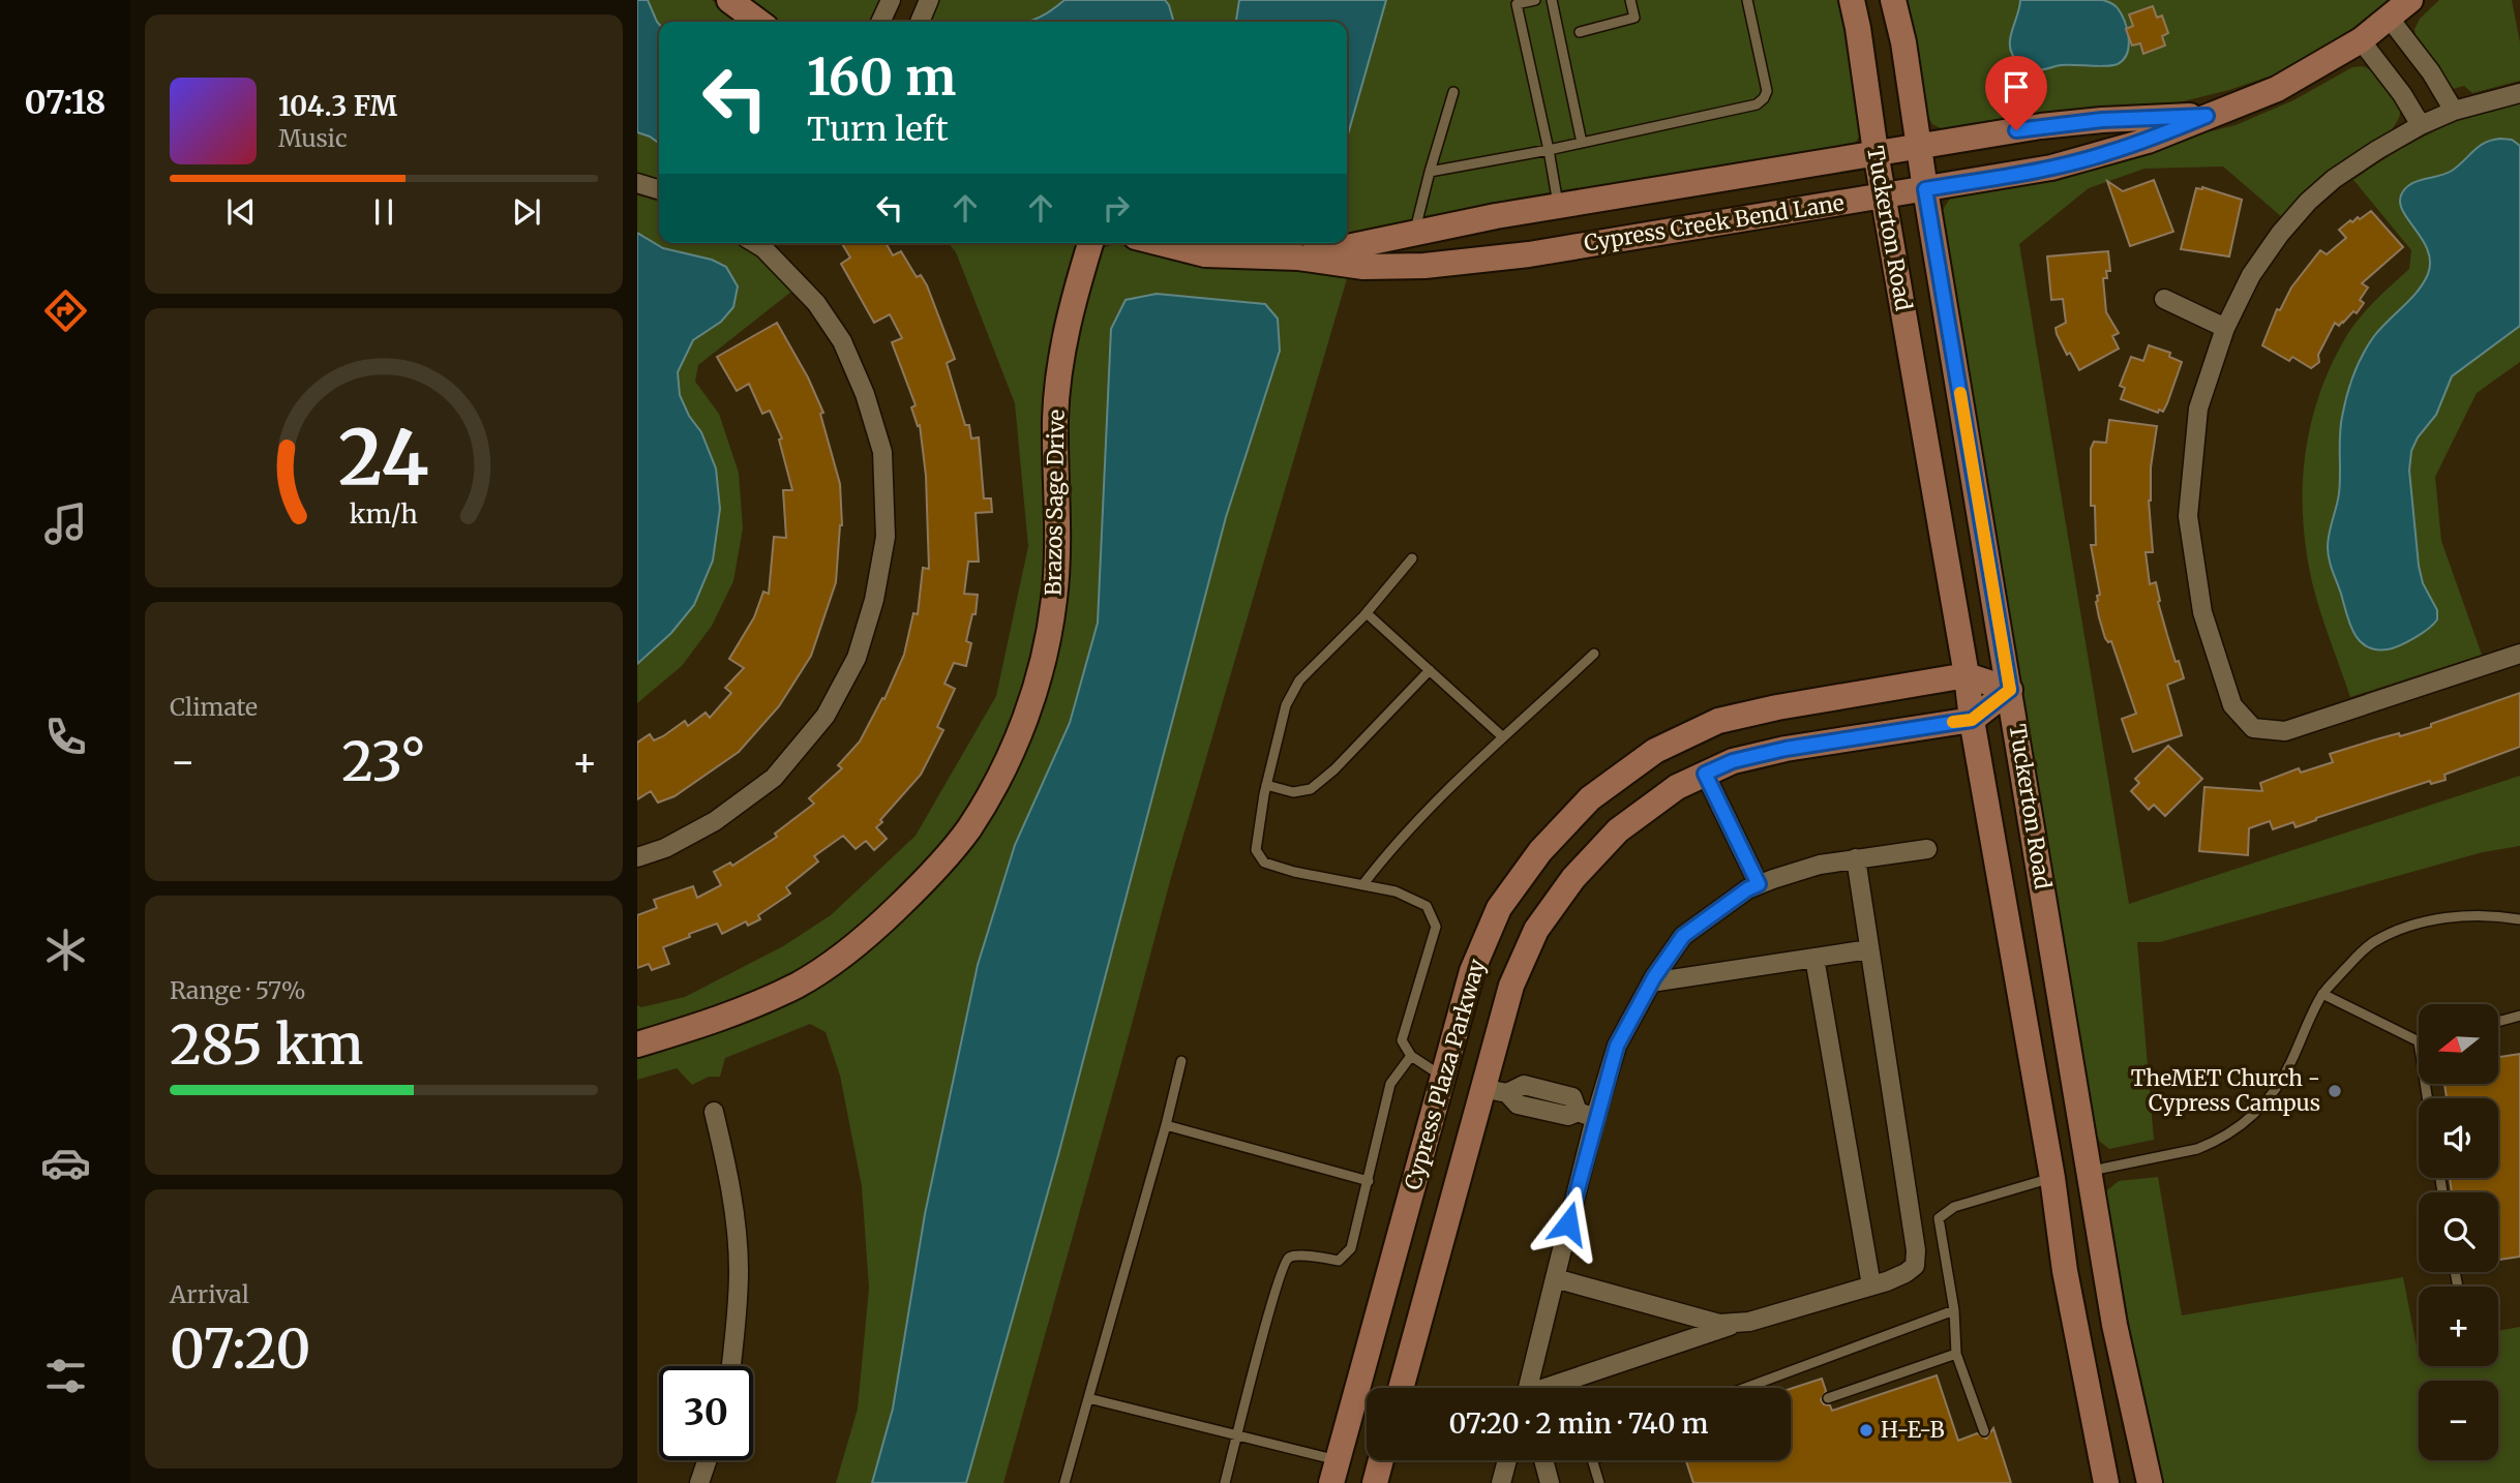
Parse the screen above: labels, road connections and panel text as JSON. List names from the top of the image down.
{
  "streets": {
    "street": [
      "Cypress Creek Bend Lane",
      "Tuckerton Road",
      "Brazos Sage Drive",
      "Cypress Plaza Parkway"
    ]
  },
  "crossings": [
    ["Cypress Creek Bend Lane", "Tuckerton Road"],
    ["Tuckerton Road", "Cypress Plaza Parkway"]
  ],
  "places": ["TheMET Church - Cypress Campus", "H-E-B"],
  "north": "left",
  "page": {
    "tabs": "07:18",
    "turn": ["160 m", "Turn left"],
    "song": ["104.3 FM", "Music"],
    "tile": [
      "Climate",
      ["Range · 57%", "285 km"],
      ["Arrival", "07:20"]
    ],
    "heat": ["−", "23°", "+"],
    "map_buttons": ["+", "−"],
    "limit": "30",
    "trip": "07:20 · 2 min · 740 m",
    "gauge": ["24", "km/h"]
  }
}
